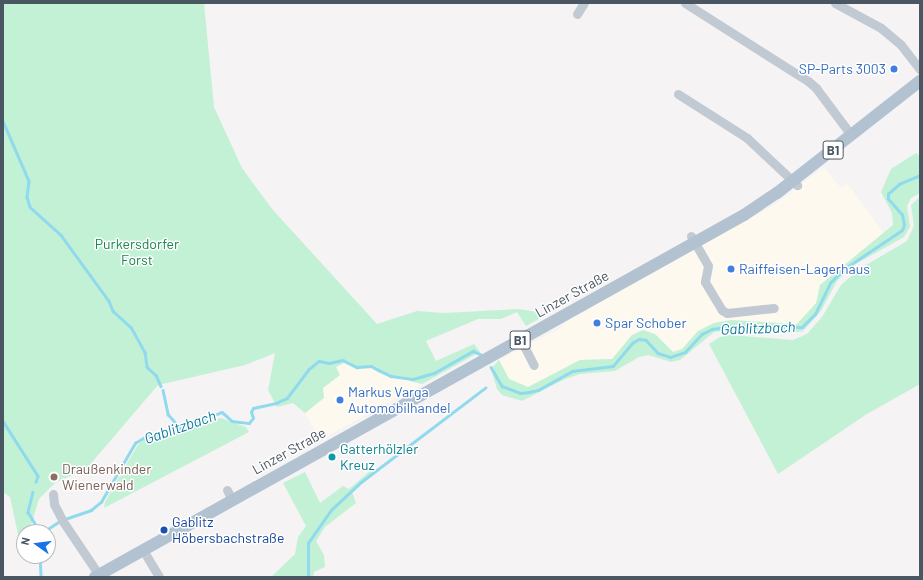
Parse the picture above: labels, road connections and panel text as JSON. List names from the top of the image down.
{
  "streets": {
    "main road": ["B1", "Linzer Straße"]
  },
  "water": ["Gablitzbach"],
  "parks": ["Purkersdorfer Forst"],
  "places": [
    "SP-Parts 3003",
    "Raiffeisen-Lagerhaus",
    "Spar Schober",
    "Markus Varga Automobilhandel",
    "Gatterhölzler Kreuz",
    "Draußenkinder Wienerwald",
    "Gablitz Höbersbachstraße"
  ],
  "north": "left"
}
